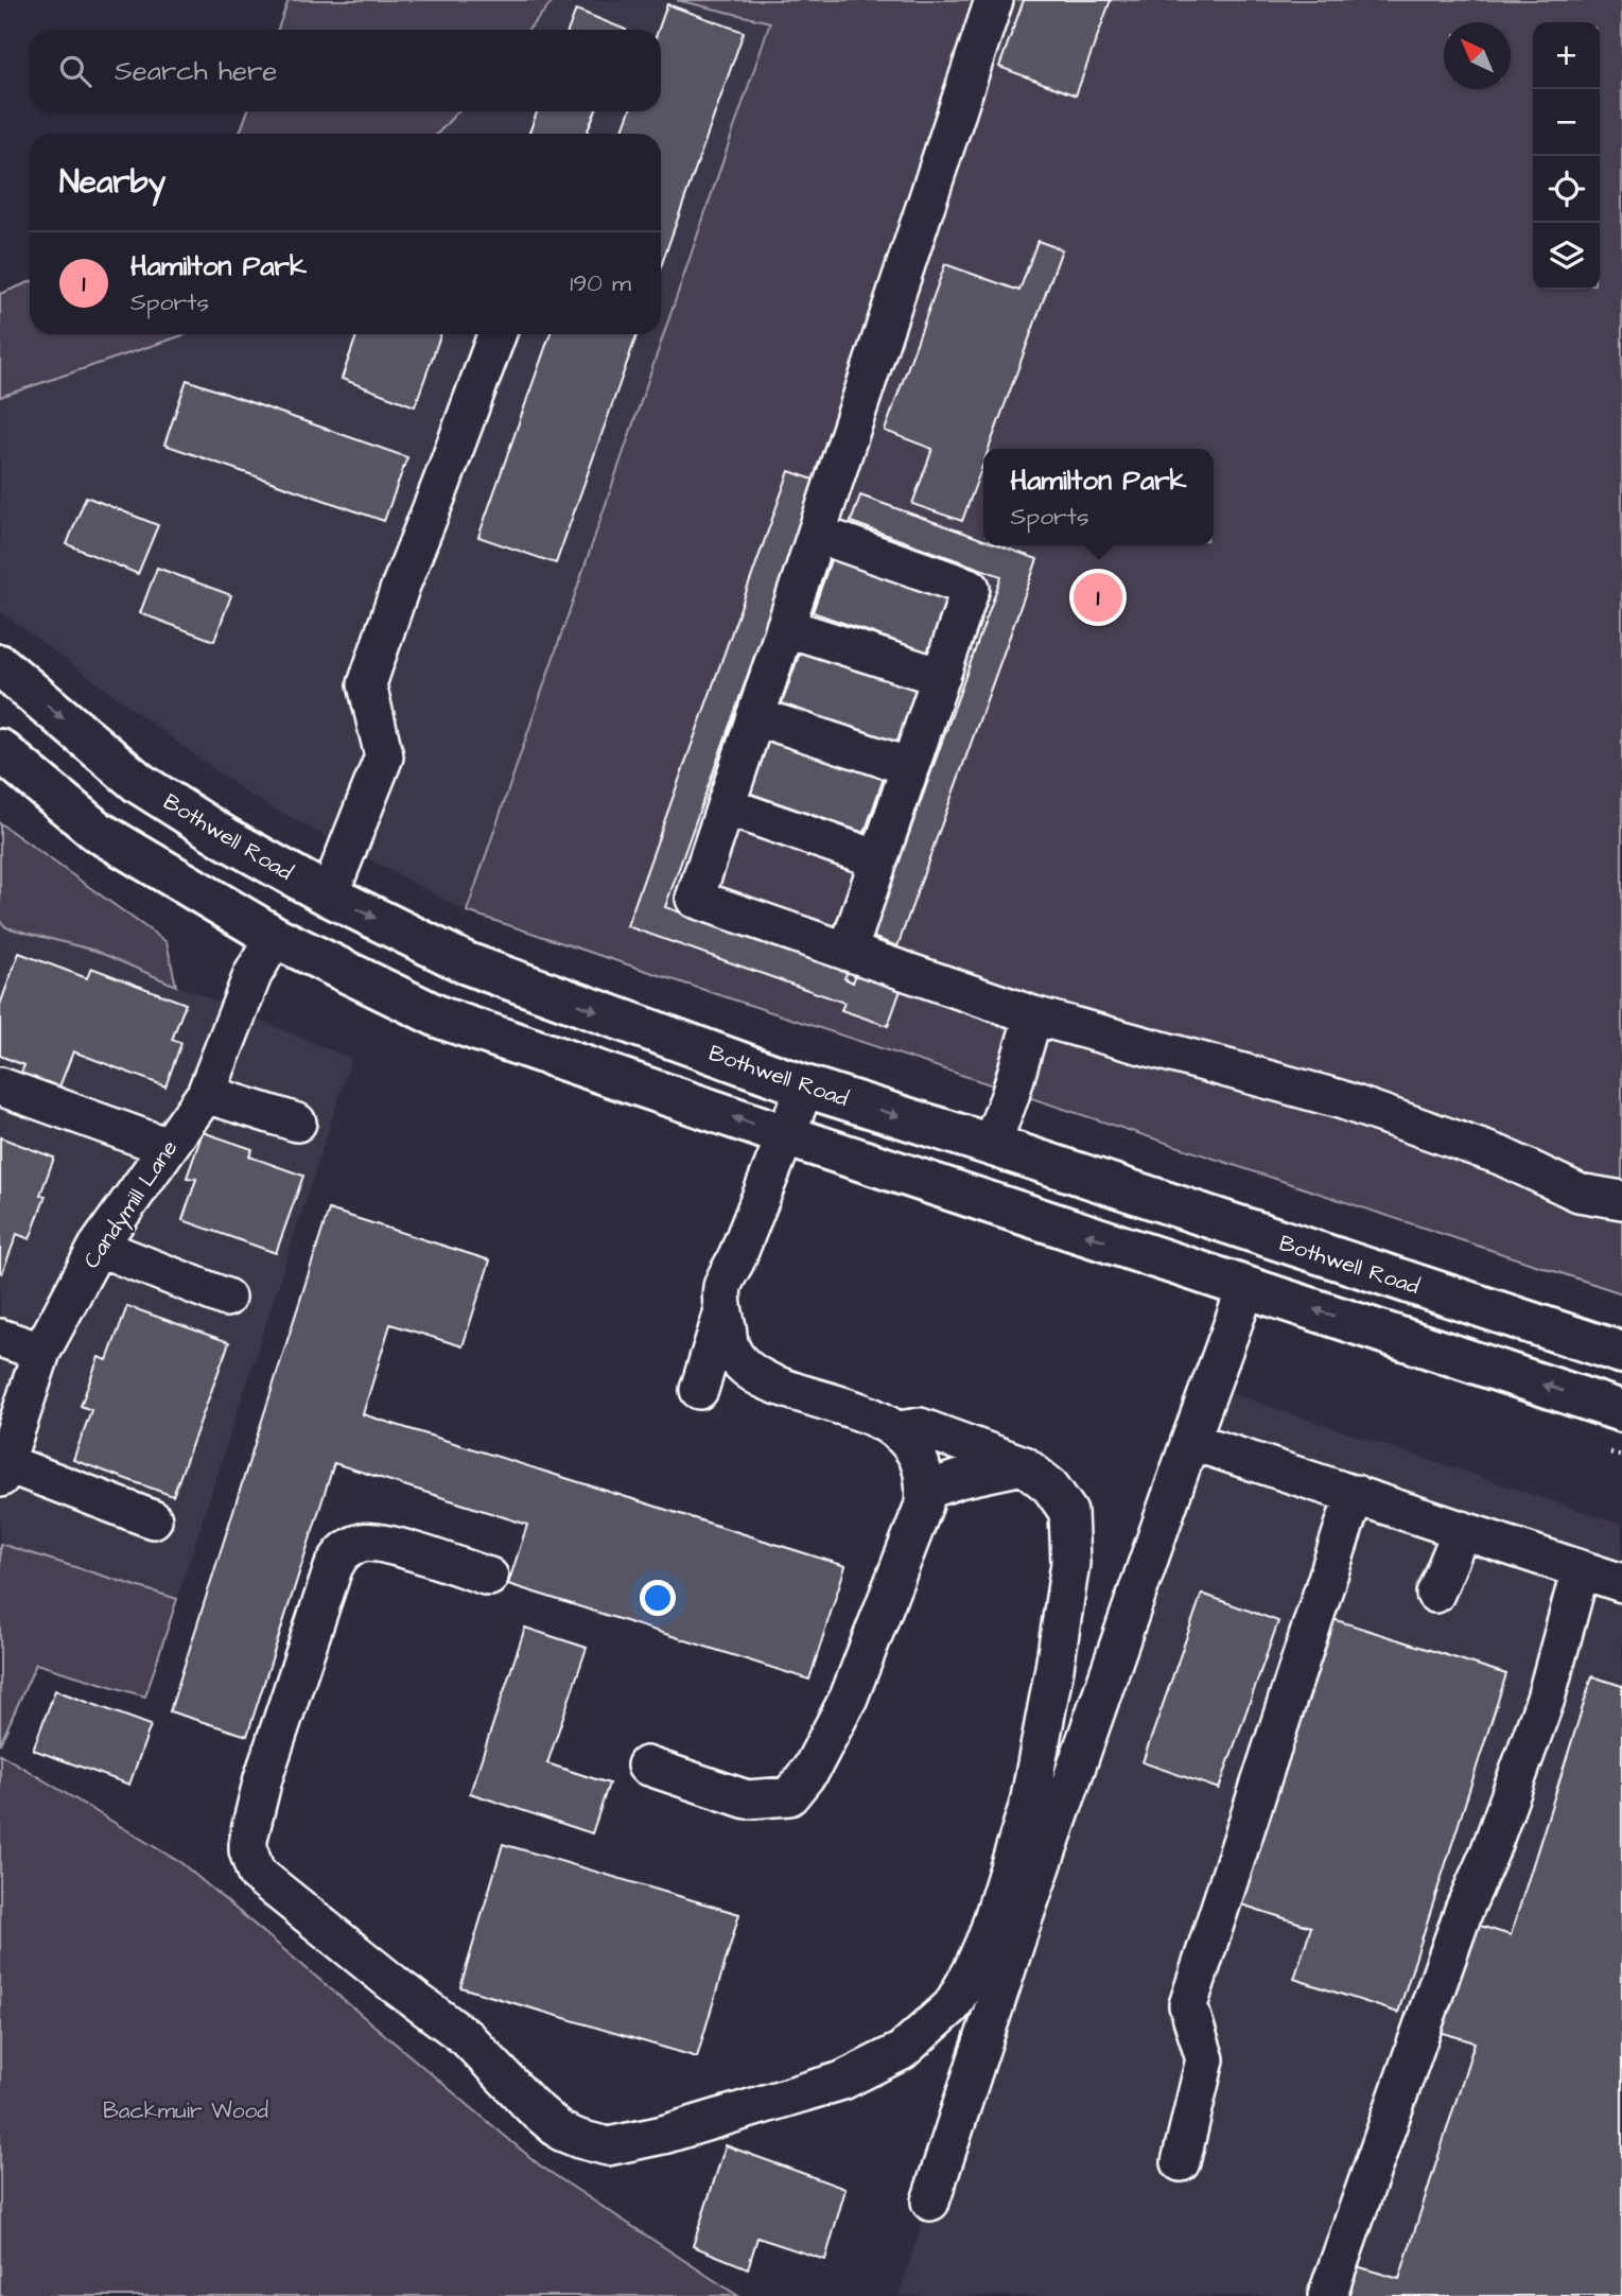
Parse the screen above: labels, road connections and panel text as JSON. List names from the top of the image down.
{
  "streets": {
    "main road": ["Bothwell Road"],
    "street": ["Candymill Lane"]
  },
  "parks": ["Backmuir Wood"],
  "north": "top left",
  "page": {
    "map_buttons": ["+", "−"],
    "search": "Search here",
    "heading": "Nearby",
    "list": [
      {
        "mark": "1",
        "name": "Hamilton Park",
        "note": "Sports",
        "value": "190 m"
      }
    ],
    "popup": ["Hamilton Park", "Sports"],
    "pins": "1"
  }
}
